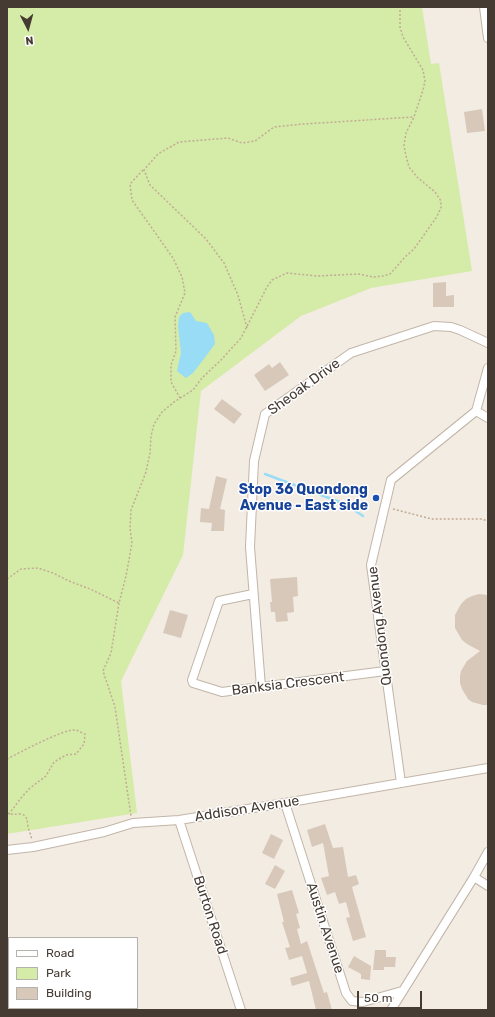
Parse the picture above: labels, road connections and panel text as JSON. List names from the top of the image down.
{
  "streets": {
    "street": [
      "Sheoak Drive",
      "Quondong Avenue",
      "Banksia Crescent",
      "Addison Avenue",
      "Burton Road",
      "Austin Avenue"
    ]
  },
  "crossings": [
    ["Sheoak Drive", "Banksia Crescent"],
    ["Quondong Avenue", "Banksia Crescent"],
    ["Quondong Avenue", "Addison Avenue"],
    ["Addison Avenue", "Burton Road"],
    ["Addison Avenue", "Austin Avenue"]
  ],
  "places": ["Stop 36 Quondong Avenue - East side"],
  "legend": ["Road", "Park", "Building"],
  "scale_bar": "50 m",
  "north": "bottom"
}
